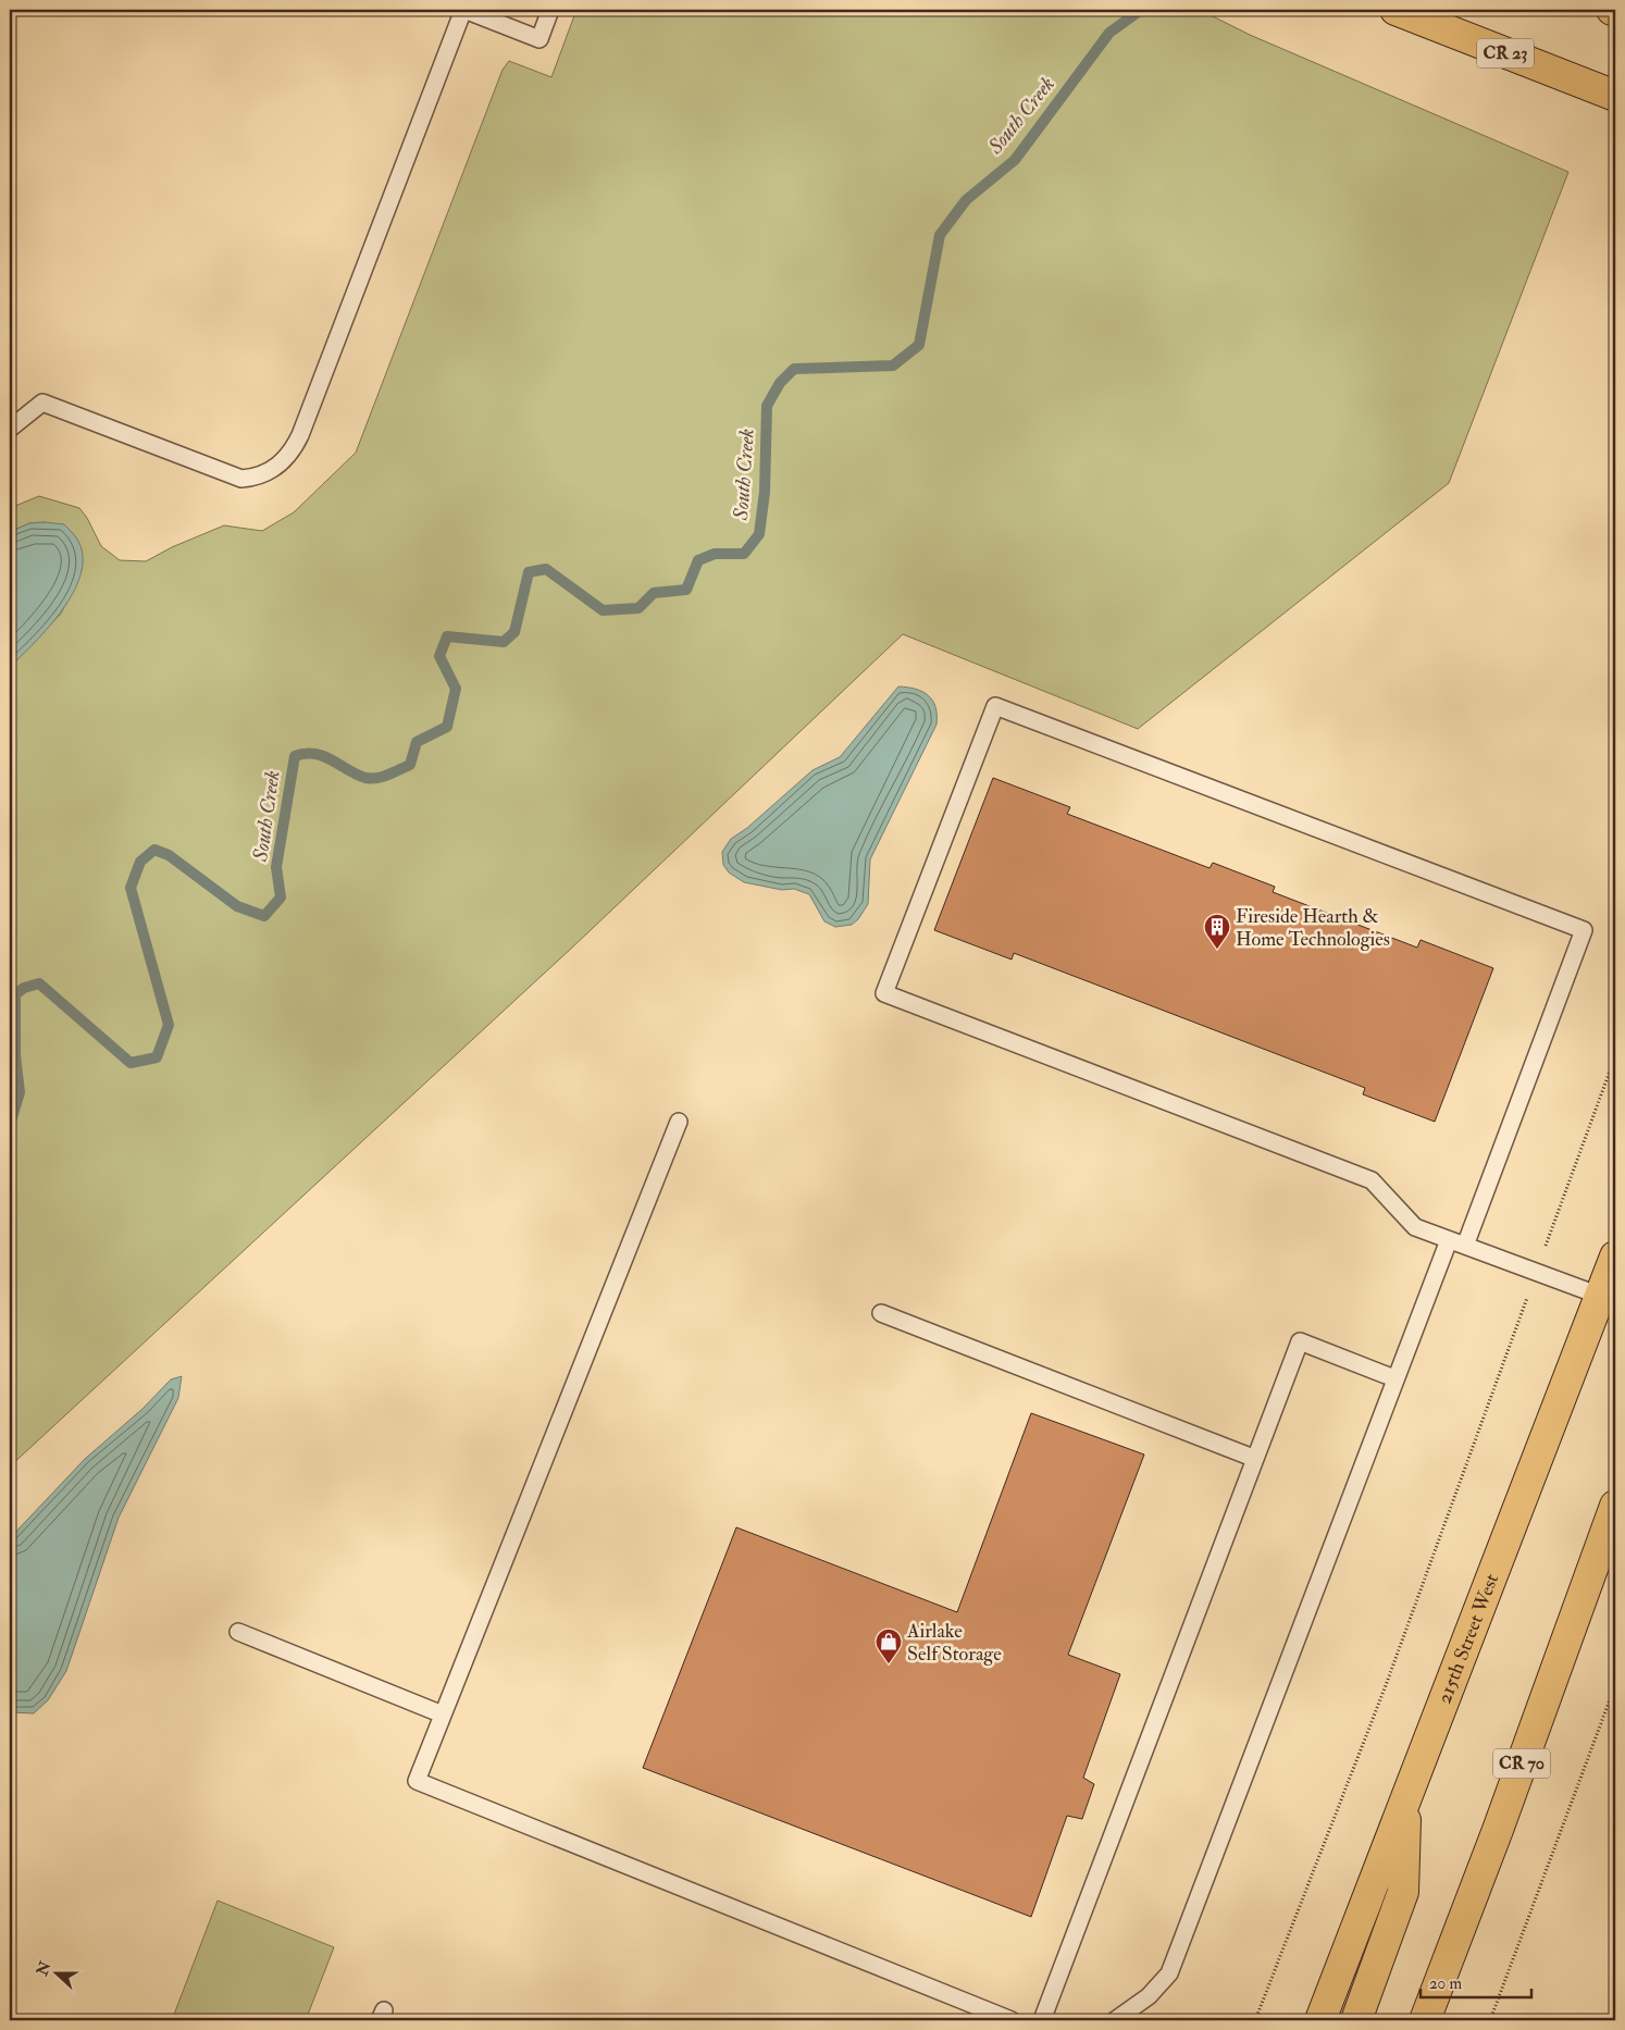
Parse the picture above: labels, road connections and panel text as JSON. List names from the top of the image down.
{
  "streets": {
    "main road": ["CR 23", "215th Street West", "CR 70"]
  },
  "water": ["South Creek"],
  "places": {
    "building": ["Fireside Hearth & Home Technologies"],
    "shop": ["Airlake Self Storage"]
  },
  "scale_bar": "20 m",
  "north": "left"
}
